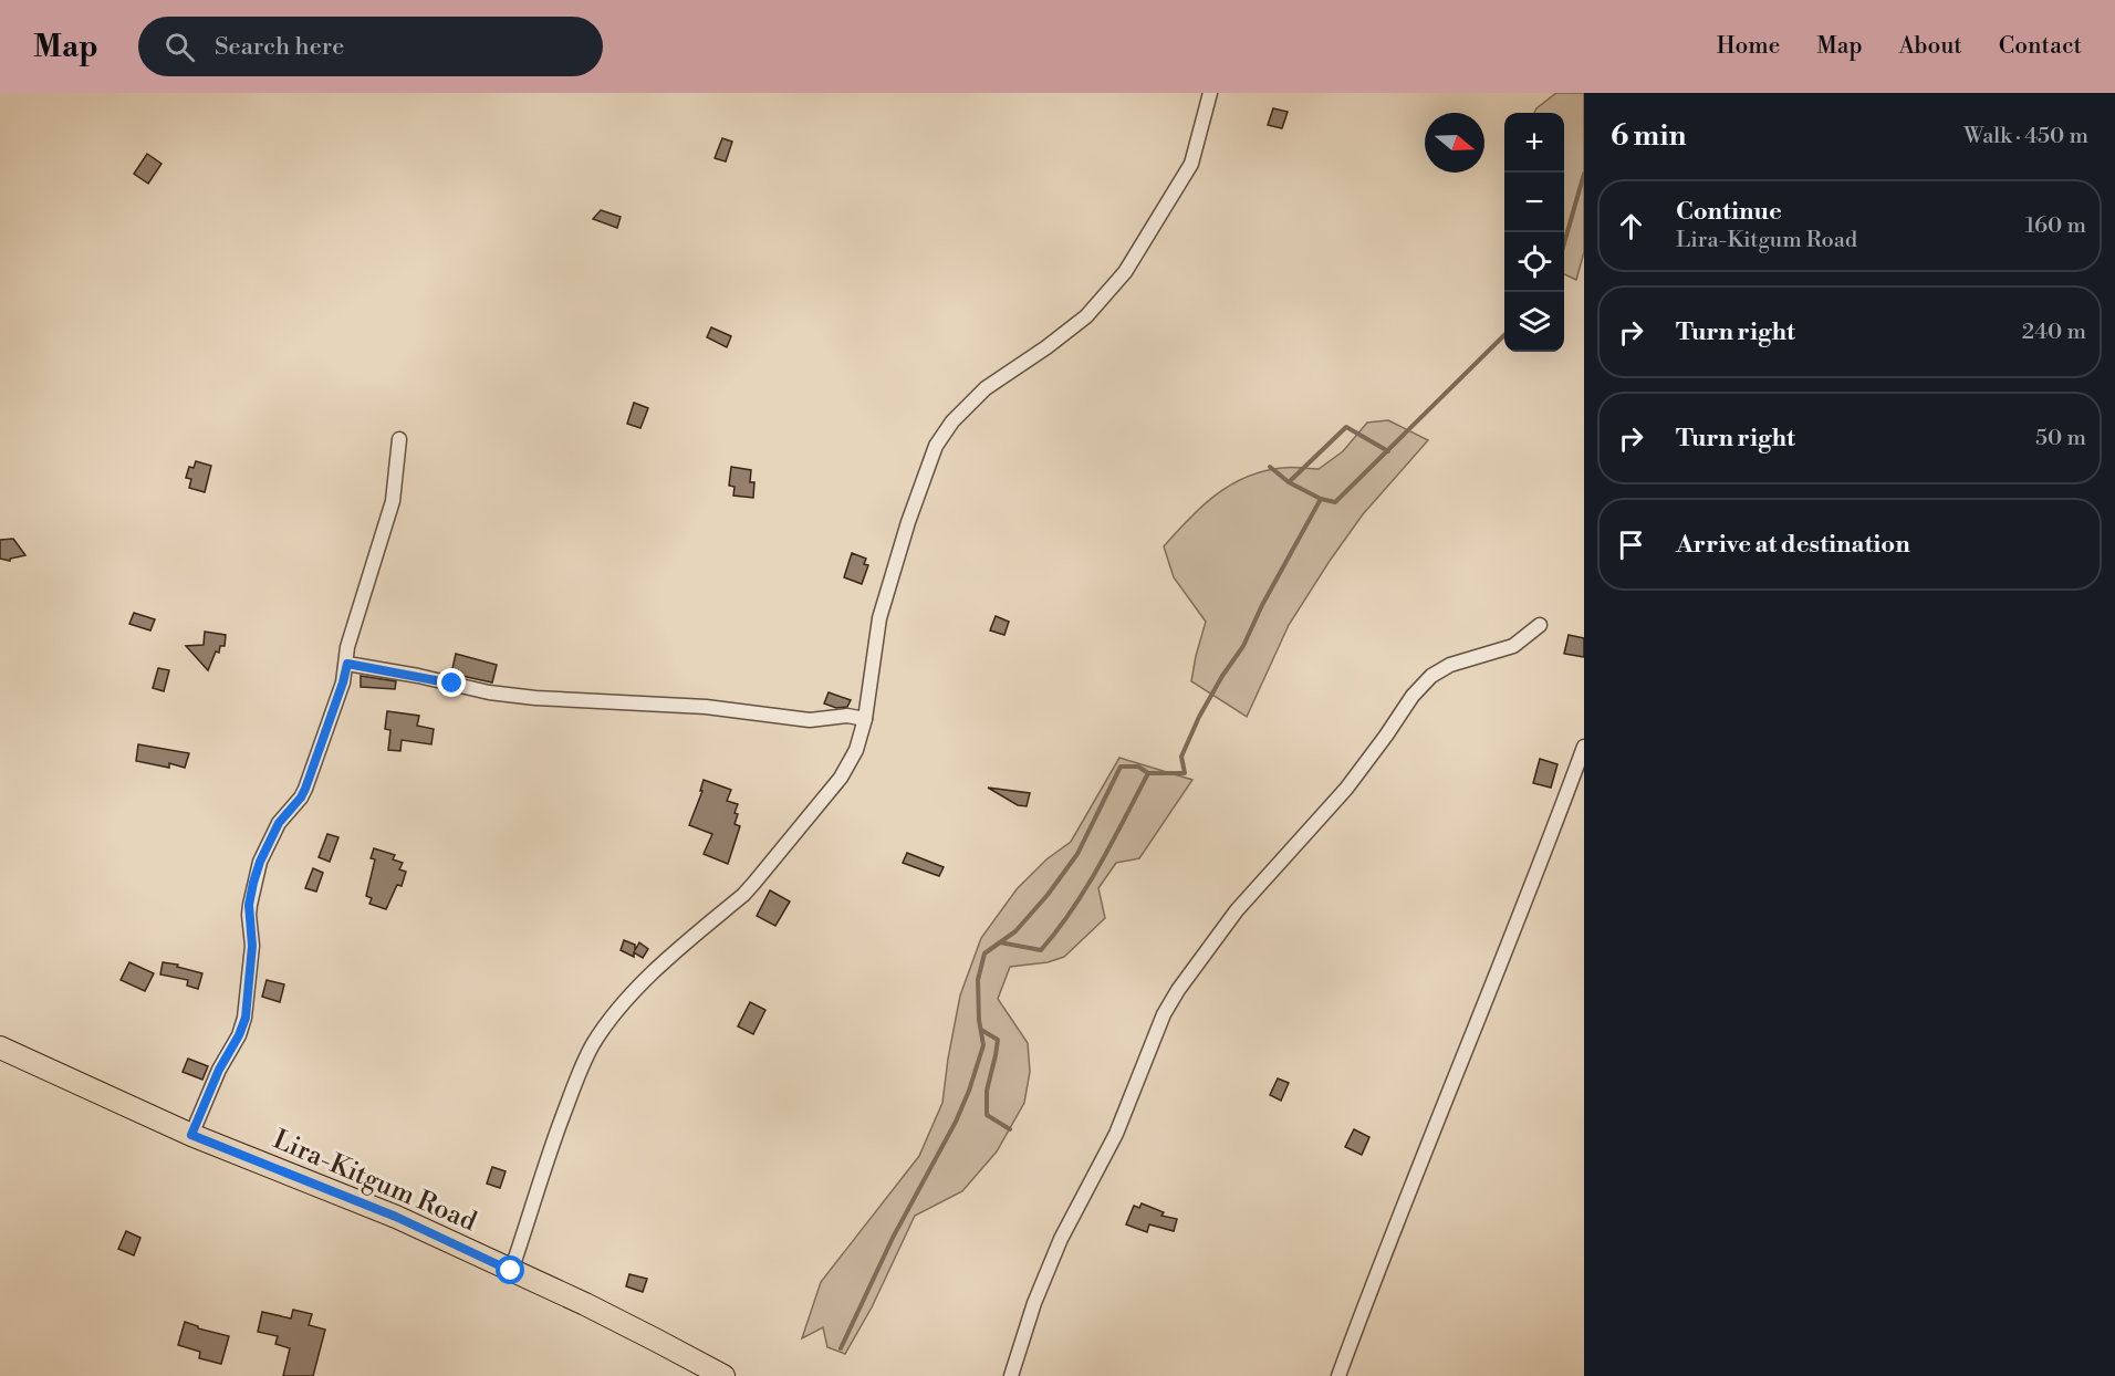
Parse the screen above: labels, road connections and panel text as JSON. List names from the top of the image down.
{
  "streets": {
    "main road": ["Lira-Kitgum Road"]
  },
  "north": "right",
  "page": {
    "header": "Map",
    "search": "Search here",
    "nav": [
      "Home",
      "Map",
      "About",
      "Contact"
    ],
    "heading": ["6 min", "Walk · 450 m"],
    "map_buttons": ["+", "−"],
    "list": [
      ["Continue", "Lira-Kitgum Road", "160 m"],
      ["Turn right", "240 m"],
      ["Turn right", "50 m"],
      "Arrive at destination"
    ]
  }
}
